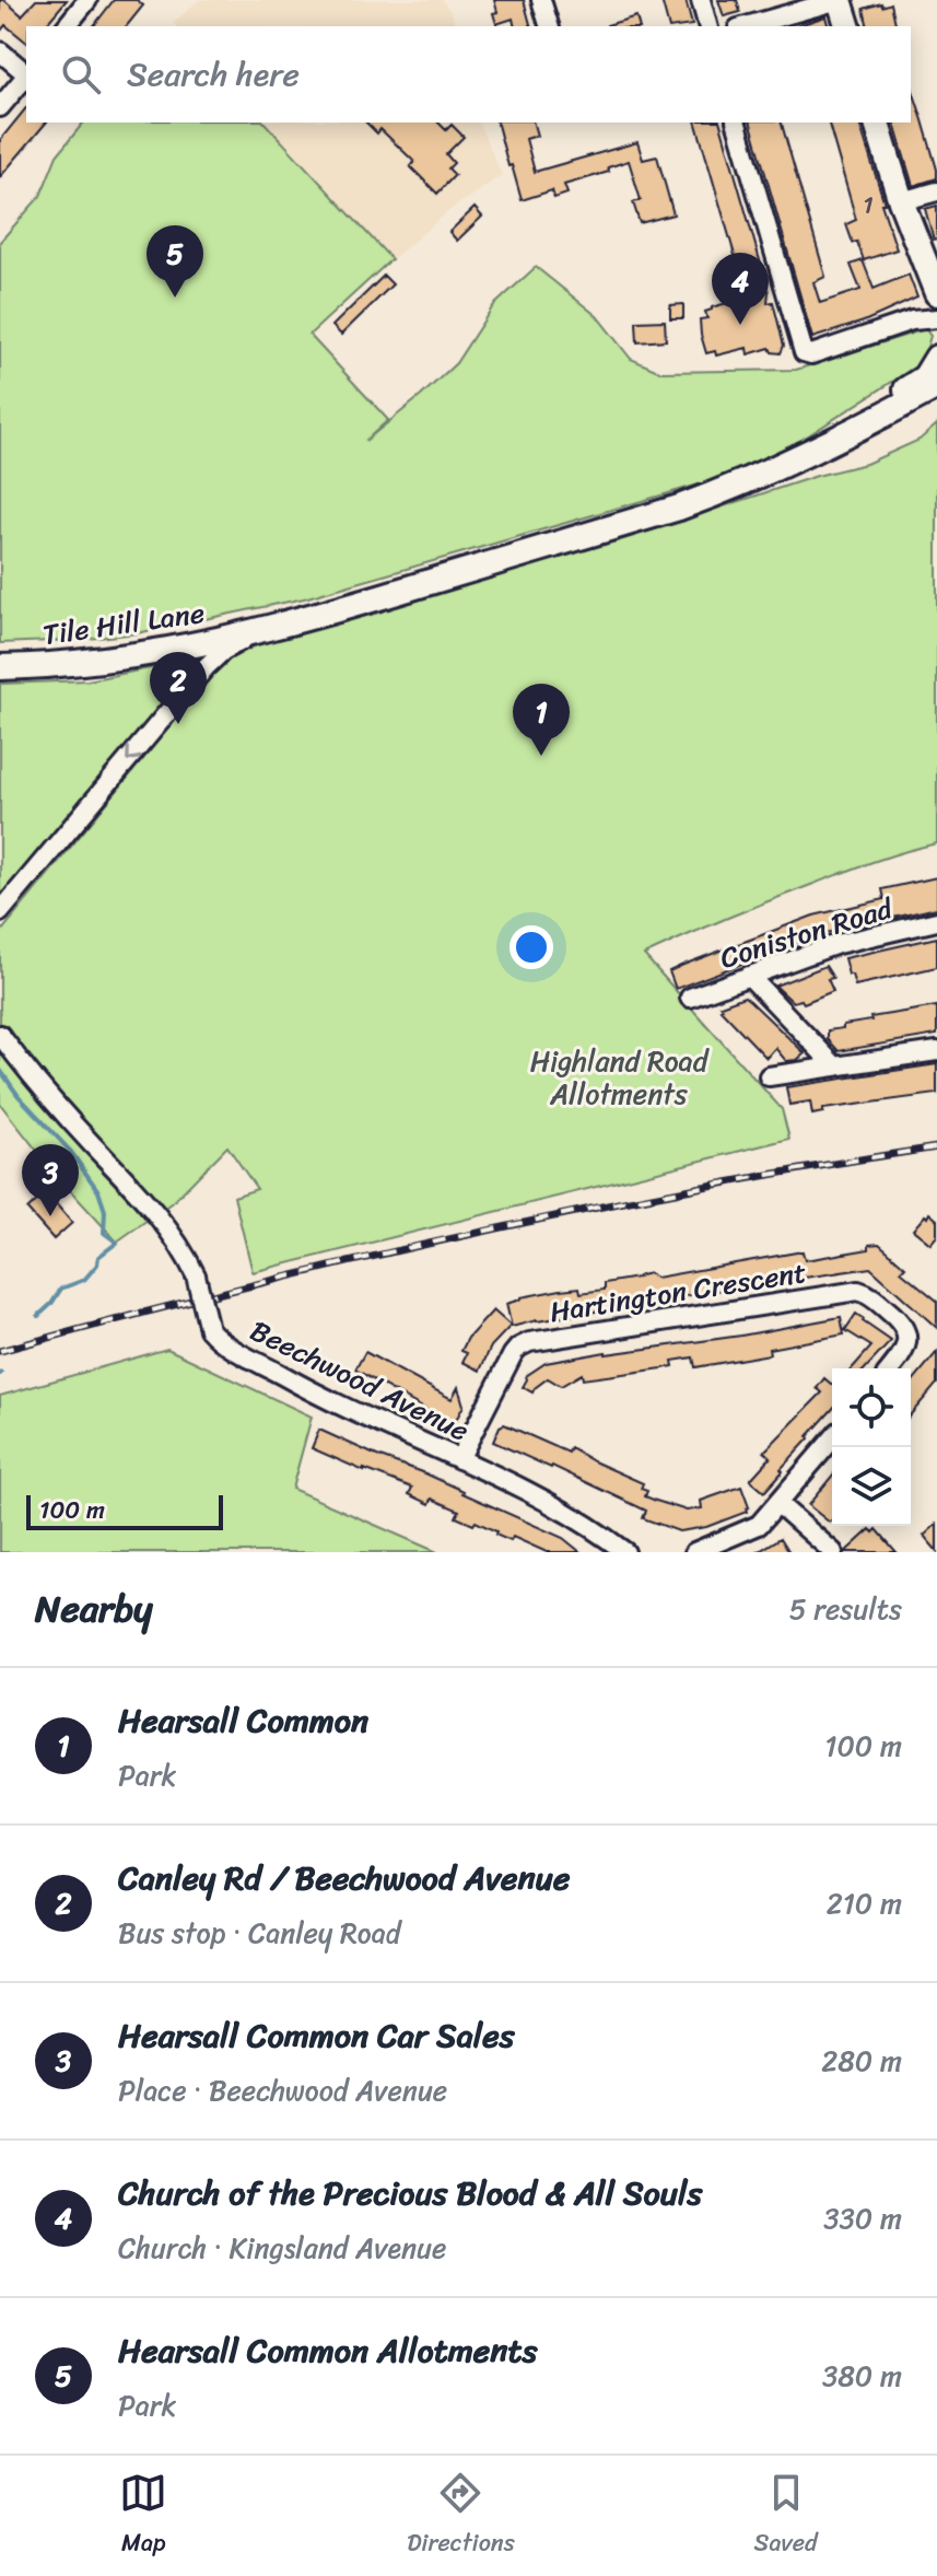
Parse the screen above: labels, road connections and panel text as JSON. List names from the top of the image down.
{
  "streets": {
    "main road": ["Tile Hill Lane"],
    "street": ["Coniston Road", "Hartington Crescent", "Beechwood Avenue"]
  },
  "crossings": [
    ["Hartington Crescent", "Beechwood Avenue"]
  ],
  "parks": ["Highland Road Allotments"],
  "house_numbers": ["1"],
  "scale_bar": "100 m",
  "page": {
    "search": "Search here",
    "pins": [
      "5",
      "4",
      "2",
      "1",
      "3"
    ],
    "scale": "100 m",
    "heading": ["Nearby", "5 results"],
    "list": [
      {
        "mark": "1",
        "name": "Hearsall Common",
        "note": "Park",
        "value": "100 m"
      },
      {
        "mark": "2",
        "name": "Canley Rd / Beechwood Avenue",
        "note": "Bus stop · Canley Road",
        "value": "210 m"
      },
      {
        "mark": "3",
        "name": "Hearsall Common Car Sales",
        "note": "Place · Beechwood Avenue",
        "value": "280 m"
      },
      {
        "mark": "4",
        "name": "Church of the Precious Blood & All Souls",
        "note": "Church · Kingsland Avenue",
        "value": "330 m"
      },
      {
        "mark": "5",
        "name": "Hearsall Common Allotments",
        "note": "Park",
        "value": "380 m"
      }
    ],
    "nav": ["Map", "Directions", "Saved"]
  }
}
